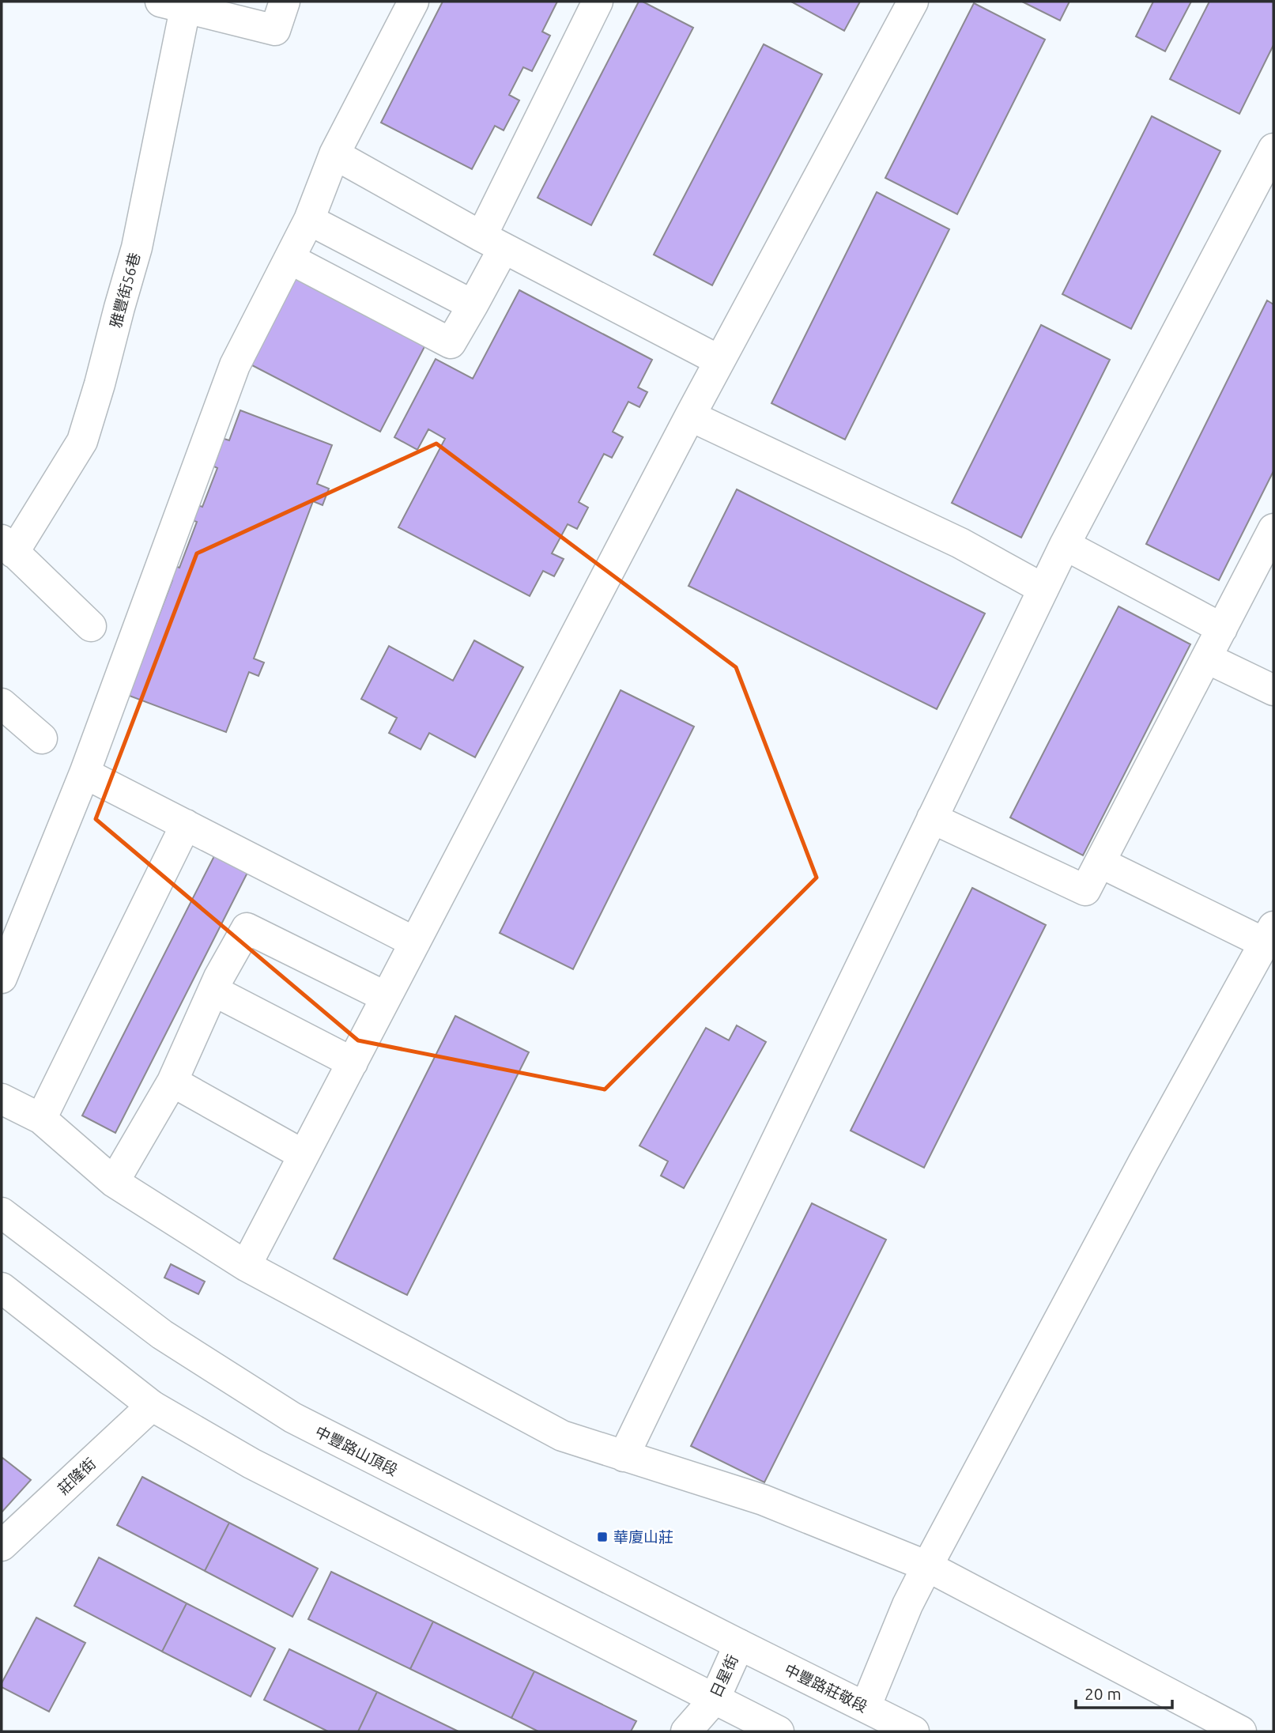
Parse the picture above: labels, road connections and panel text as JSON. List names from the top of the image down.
{
  "streets": {
    "main road": [
      "雅豐街56巷",
      "中豐路山頂段",
      "莊隆街",
      "日星街",
      "中豐路莊敬段"
    ]
  },
  "crossings": [
    ["中豐路山頂段", "日星街"],
    ["中豐路山頂段", "中豐路莊敬段"],
    ["日星街", "中豐路莊敬段"]
  ],
  "places": {
    "transit": ["華廈山莊"]
  },
  "scale_bar": "20 m"
}
